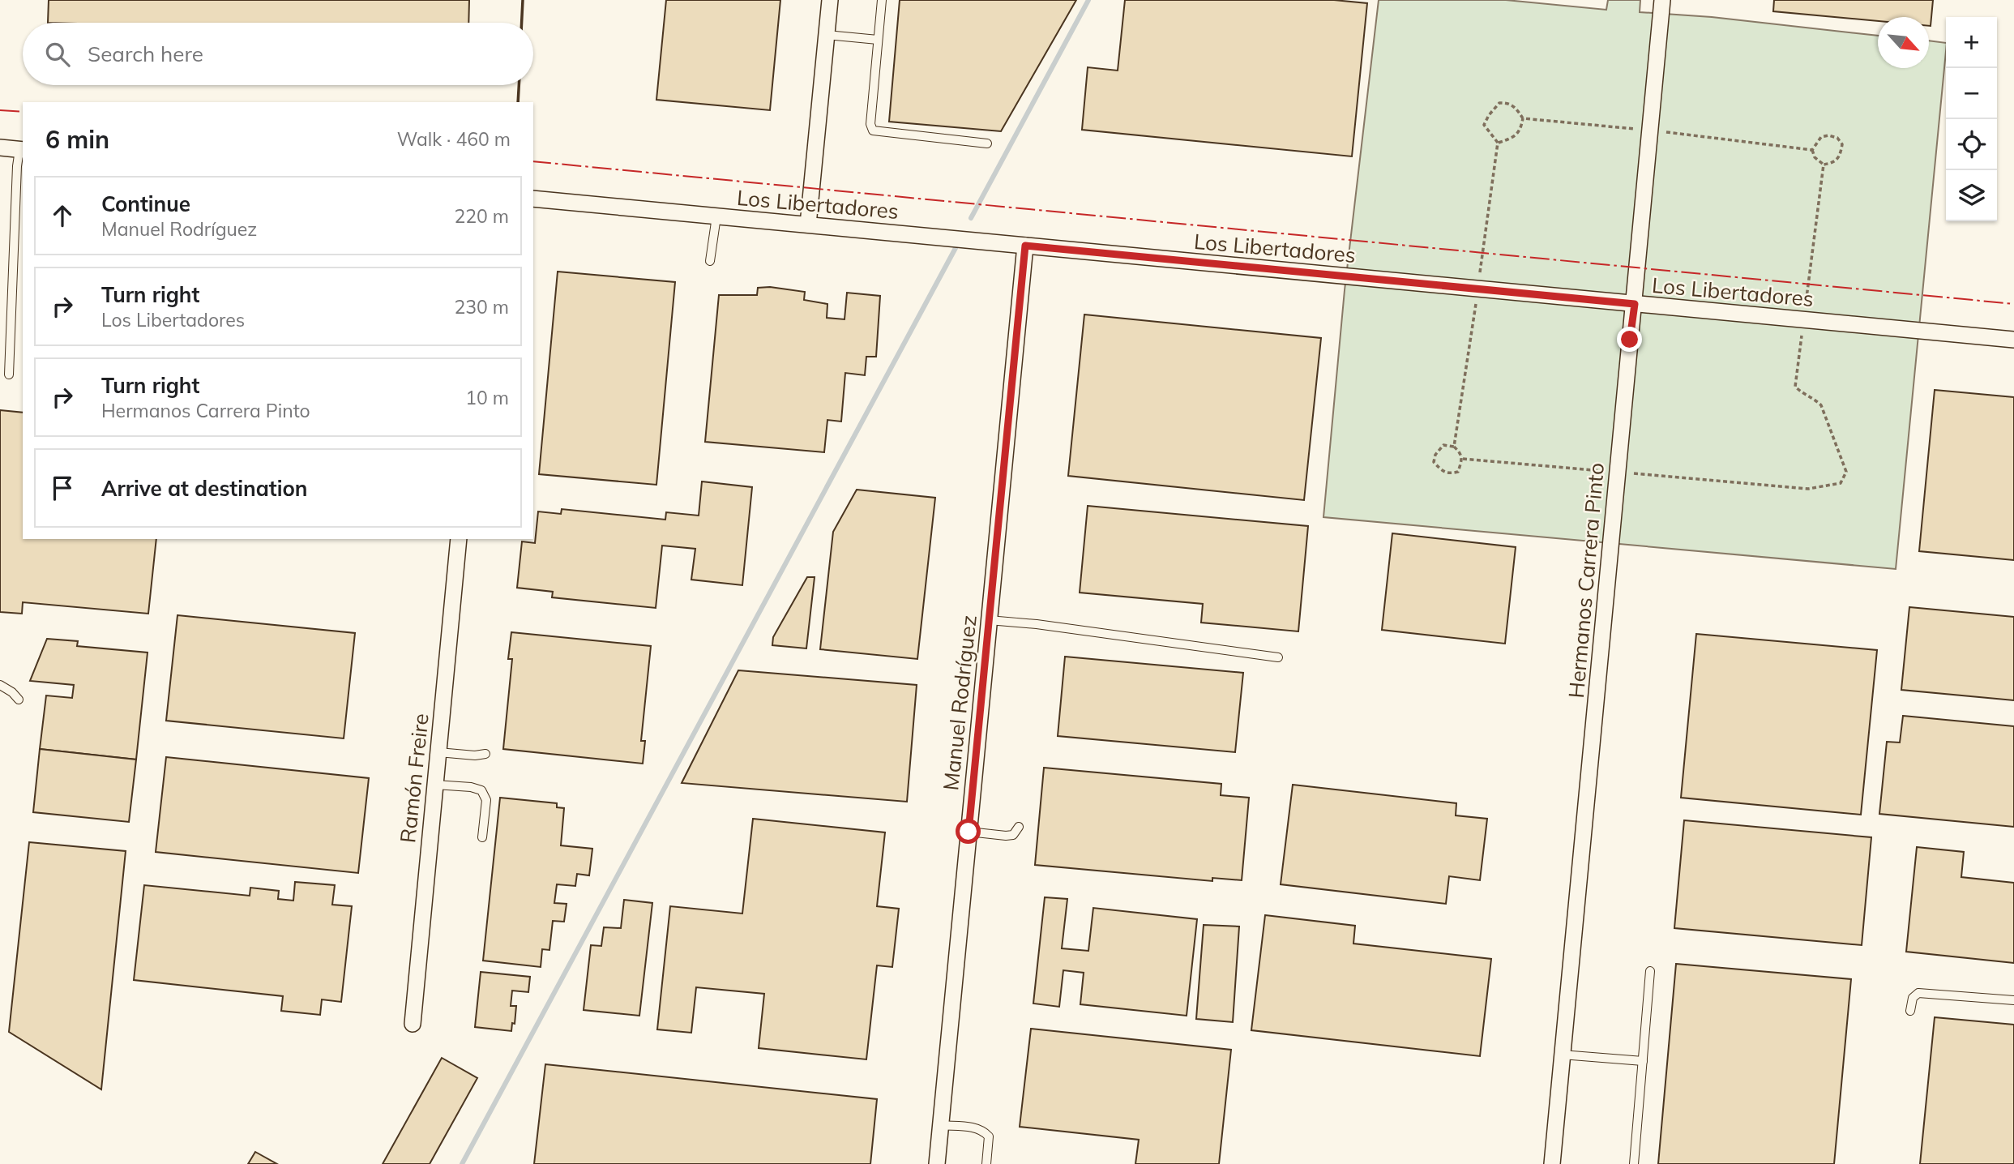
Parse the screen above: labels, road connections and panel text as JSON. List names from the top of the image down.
{
  "streets": {
    "street": [
      "Los Libertadores",
      "Hermanos Carrera Pinto",
      "Manuel Rodríguez",
      "Ramón Freire"
    ]
  },
  "crossings": [
    ["Los Libertadores", "Hermanos Carrera Pinto"],
    ["Los Libertadores", "Manuel Rodríguez"]
  ],
  "north": "bottom right",
  "page": {
    "map_buttons": ["+", "−"],
    "search": "Search here",
    "heading": ["6 min", "Walk · 460 m"],
    "list": [
      ["Continue", "Manuel Rodríguez", "220 m"],
      ["Turn right", "Los Libertadores", "230 m"],
      ["Turn right", "Hermanos Carrera Pinto", "10 m"],
      "Arrive at destination"
    ]
  }
}
